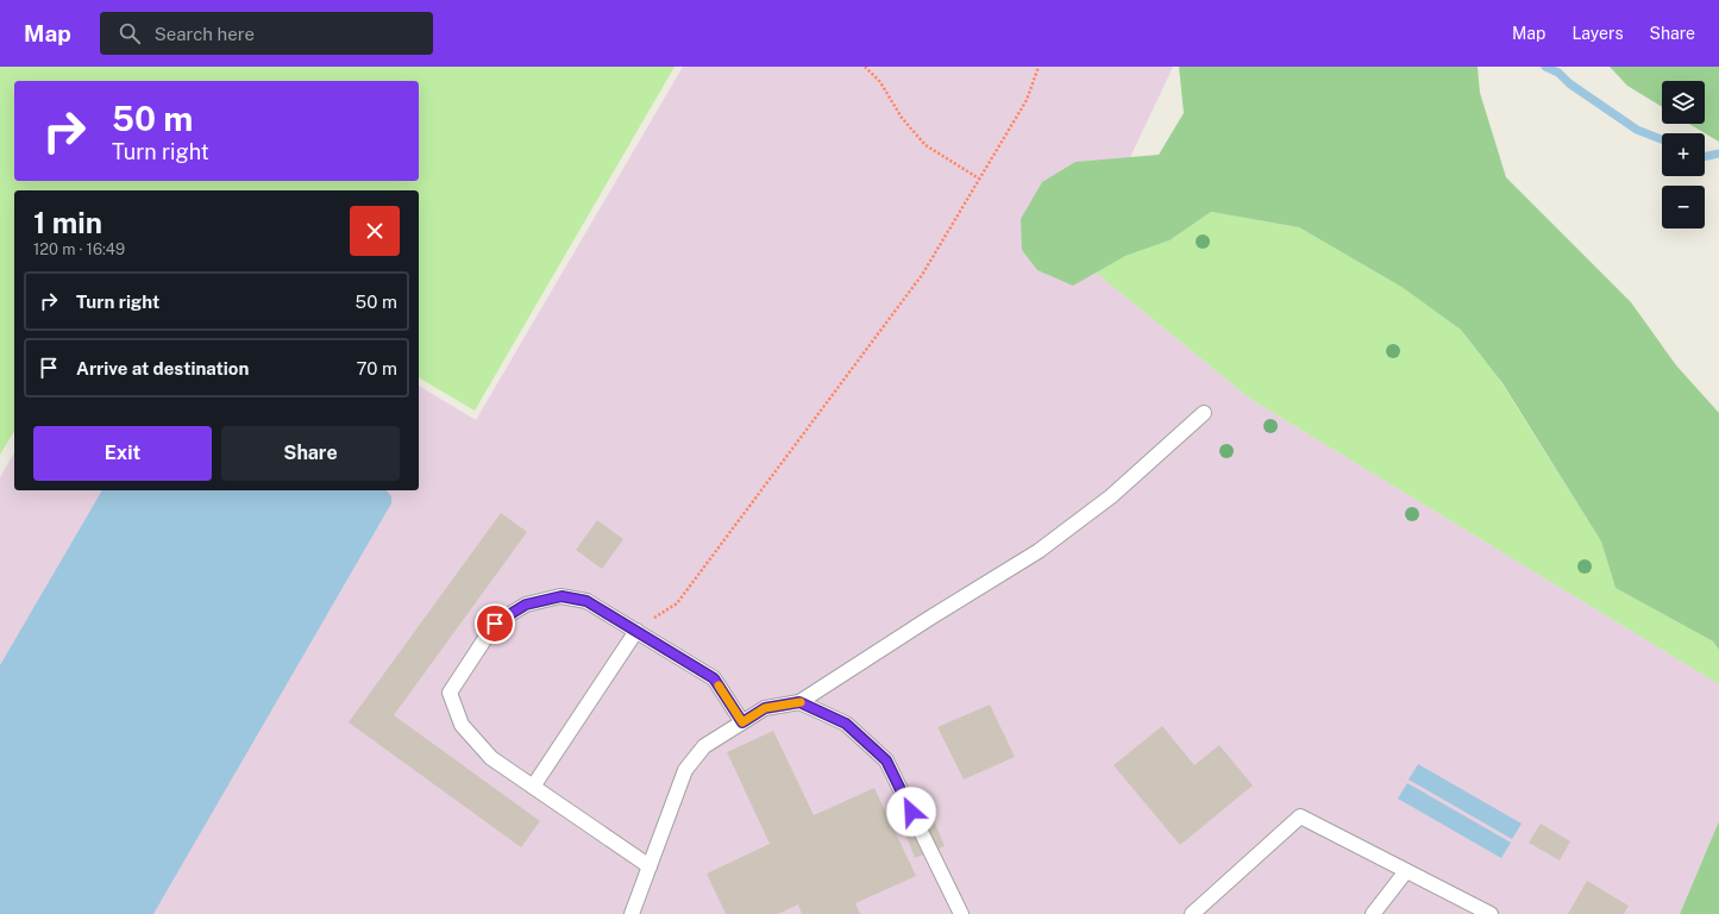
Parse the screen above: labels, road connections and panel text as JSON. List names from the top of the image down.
{
  "page": {
    "header": "Map",
    "search": "Search here",
    "nav": ["Map", "Layers", "Share"],
    "map_buttons": ["+", "−"],
    "turn": ["50 m", "Turn right"],
    "heading": ["1 min", "120 m · 16:49"],
    "list": [
      {
        "name": "Turn right",
        "value": "50 m"
      },
      {
        "name": "Arrive at destination",
        "value": "70 m"
      }
    ],
    "buttons": ["Exit", "Share"]
  }
}
